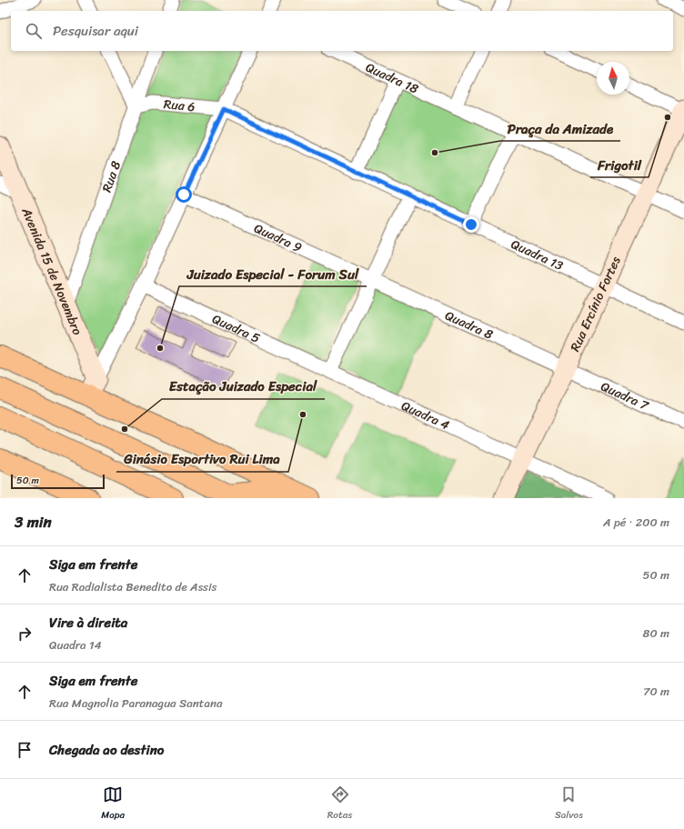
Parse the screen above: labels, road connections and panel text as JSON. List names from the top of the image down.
{
  "streets": {
    "street": [
      "Quadra 18",
      "Rua 6",
      "Rua 8",
      "Quadra 9",
      "Quadra 13",
      "Avenida 15 de Novembro",
      "Rua Ercínio Fortes",
      "Quadra 8",
      "Quadra 5",
      "Quadra 7",
      "Quadra 4"
    ]
  },
  "crossings": [
    ["Quadra 18", "Rua Ercínio Fortes"],
    ["Rua 6", "Rua 8"],
    ["Rua 6", "Quadra 13"],
    ["Rua 8", "Avenida 15 de Novembro"],
    ["Quadra 9", "Quadra 8"],
    ["Quadra 13", "Rua Ercínio Fortes"],
    ["Rua Ercínio Fortes", "Quadra 8"],
    ["Rua Ercínio Fortes", "Quadra 7"],
    ["Rua Ercínio Fortes", "Quadra 4"],
    ["Quadra 8", "Quadra 7"],
    ["Quadra 5", "Quadra 4"]
  ],
  "places": [
    "Frigotil",
    "Praça da Amizade",
    "Juizado Especial - Forum Sul",
    "Ginásio Esportivo Rui Lima",
    "Estação Juizado Especial"
  ],
  "scale_bar": "50 m",
  "north": "top",
  "page": {
    "search": "Pesquisar aqui",
    "scale": "50 m",
    "heading": ["3 min", "A pé · 200 m"],
    "list": [
      ["Siga em frente", "Rua Radialista Benedito de Assis", "50 m"],
      ["Vire à direita", "Quadra 14", "80 m"],
      ["Siga em frente", "Rua Magnolia Paranagua Santana", "70 m"],
      "Chegada ao destino"
    ],
    "nav": ["Mapa", "Rotas", "Salvos"]
  }
}
